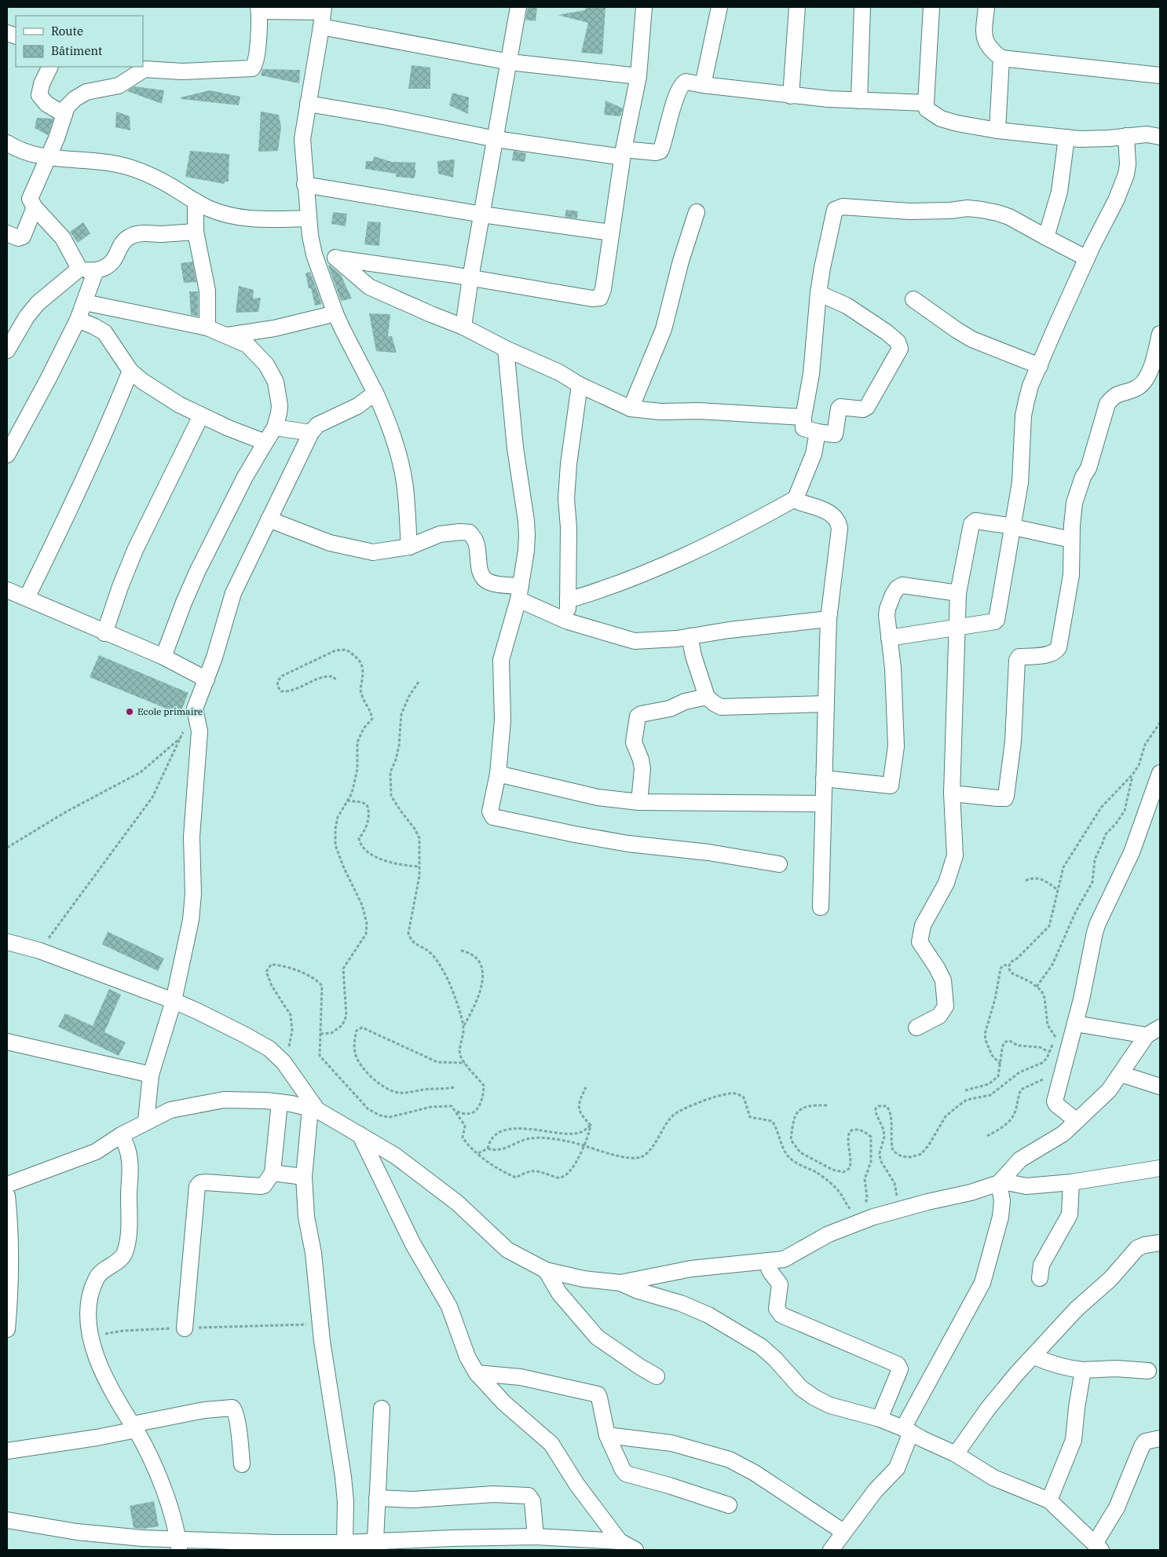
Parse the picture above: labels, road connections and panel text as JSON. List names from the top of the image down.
{
  "places": ["Ecole primaire"],
  "legend": ["Route", "Bâtiment"]
}
